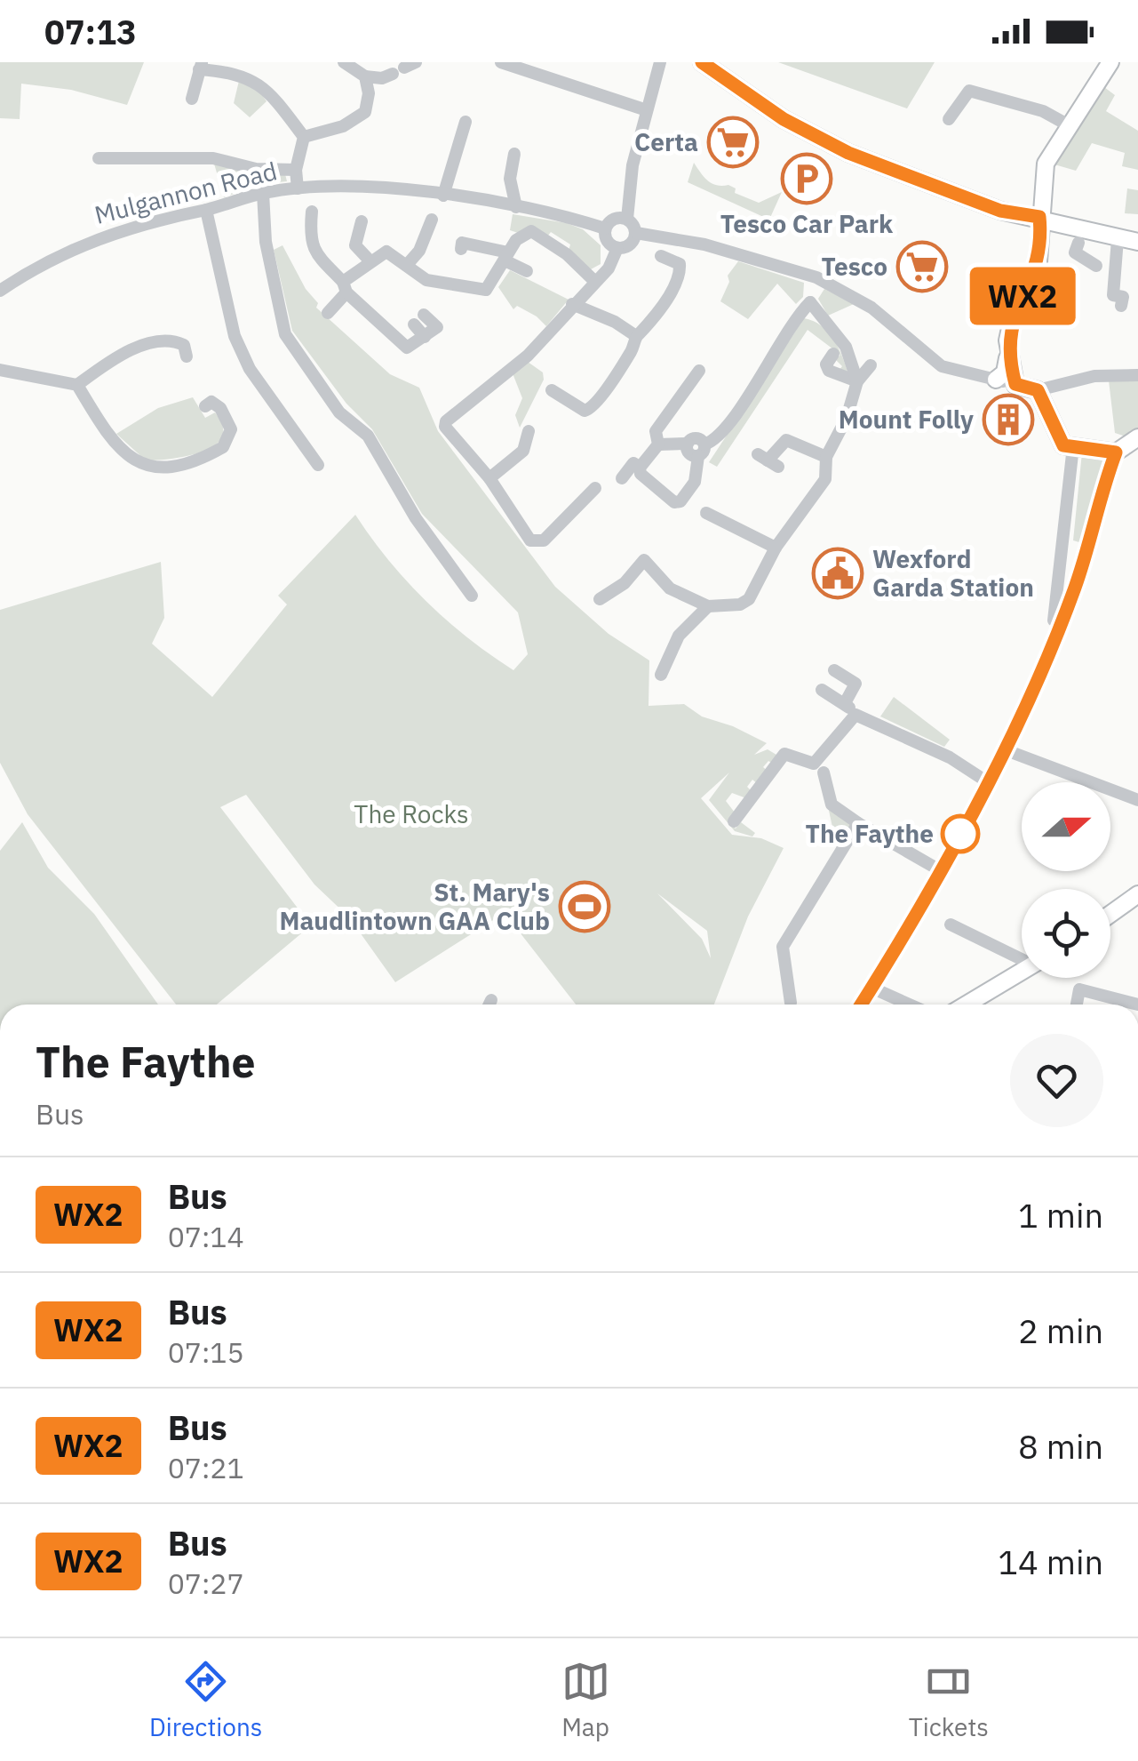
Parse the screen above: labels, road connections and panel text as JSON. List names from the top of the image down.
{
  "streets": {
    "street": ["Mulgannon Road"]
  },
  "parks": ["The Rocks"],
  "places": {
    "supermarket": ["Certa", "Tesco"],
    "parking": ["Tesco Car Park"],
    "building": ["Mount Folly"],
    "public building": ["Wexford Garda Station"],
    "other": ["The Faythe"],
    "sports": ["St. Mary's Maudlintown GAA Club"]
  },
  "lines": ["bus line WX2"],
  "north": "right",
  "page": {
    "status": "07:13",
    "on_map": "WX2",
    "heading": ["The Faythe", "Bus"],
    "list": [
      {
        "mark": "WX2",
        "name": "Bus",
        "note": "07:14",
        "value": "1 min"
      },
      {
        "mark": "WX2",
        "name": "Bus",
        "note": "07:15",
        "value": "2 min"
      },
      {
        "mark": "WX2",
        "name": "Bus",
        "note": "07:21",
        "value": "8 min"
      },
      {
        "mark": "WX2",
        "name": "Bus",
        "note": "07:27",
        "value": "14 min"
      }
    ],
    "tabs": ["Directions", "Map", "Tickets"]
  }
}
